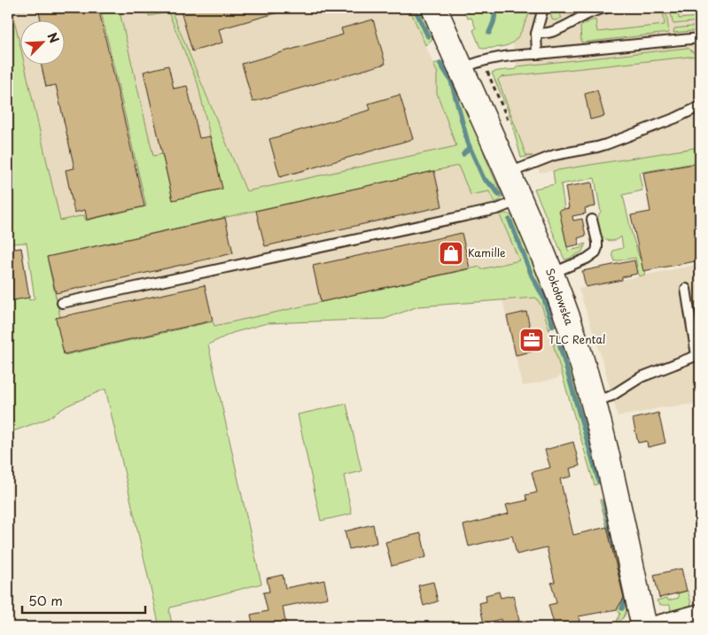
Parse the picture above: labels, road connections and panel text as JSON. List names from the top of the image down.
{
  "streets": {
    "street": ["Sokołowska"]
  },
  "places": {
    "shop": ["Kamille"],
    "office": ["TLC Rental"]
  },
  "scale_bar": "50 m",
  "north": "top right"
}
